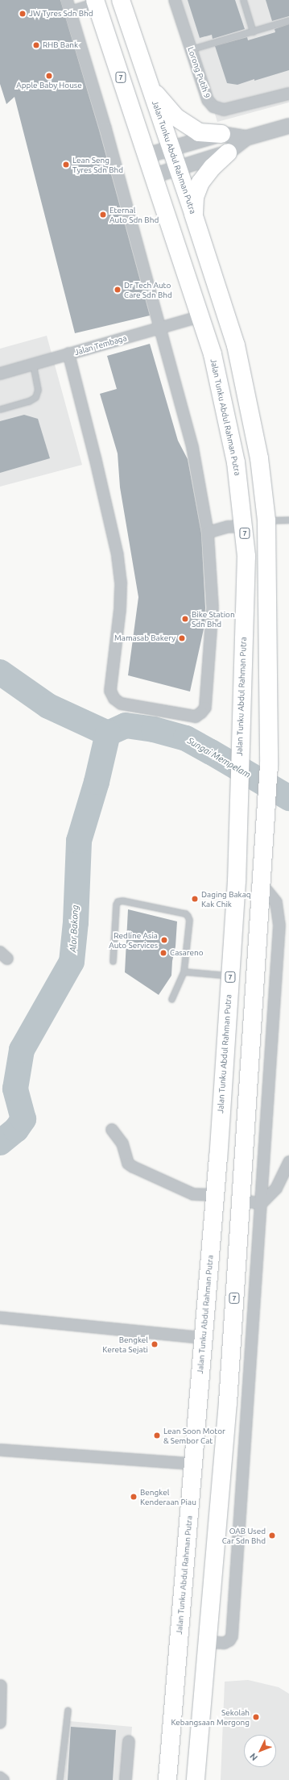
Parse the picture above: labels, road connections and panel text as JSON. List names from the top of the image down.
{
  "streets": {
    "main road": ["7", "Jalan Tunku Abdul Rahman Putra"],
    "street": ["Lorong Putih 9", "Jalan Tembaga"]
  },
  "crossings": [
    ["Jalan Tunku Abdul Rahman Putra", "Jalan Tembaga"]
  ],
  "water": ["Sungai Mempelam", "Alor Bakong"],
  "places": [
    "JW Tyres Sdn Bhd",
    "RHB Bank",
    "Apple Baby House",
    "Lean Seng Tyres Sdn Bhd",
    "Eternal Auto Sdn Bhd",
    "Dr Tech Auto Care Sdn Bhd",
    "Bike Station Sdn Bhd",
    "Mamasab Bakery",
    "Daging Bakaq Kak Chik",
    "Redline Asia Auto Services",
    "Casareno",
    "Bengkel Kereta Sejati",
    "Lean Soon Motor & Sembor Cat",
    "Bengkel Kenderaan Piau",
    "OAB Used Car Sdn Bhd",
    "Sekolah Kebangsaan Mergong"
  ],
  "north": "bottom left"
}
